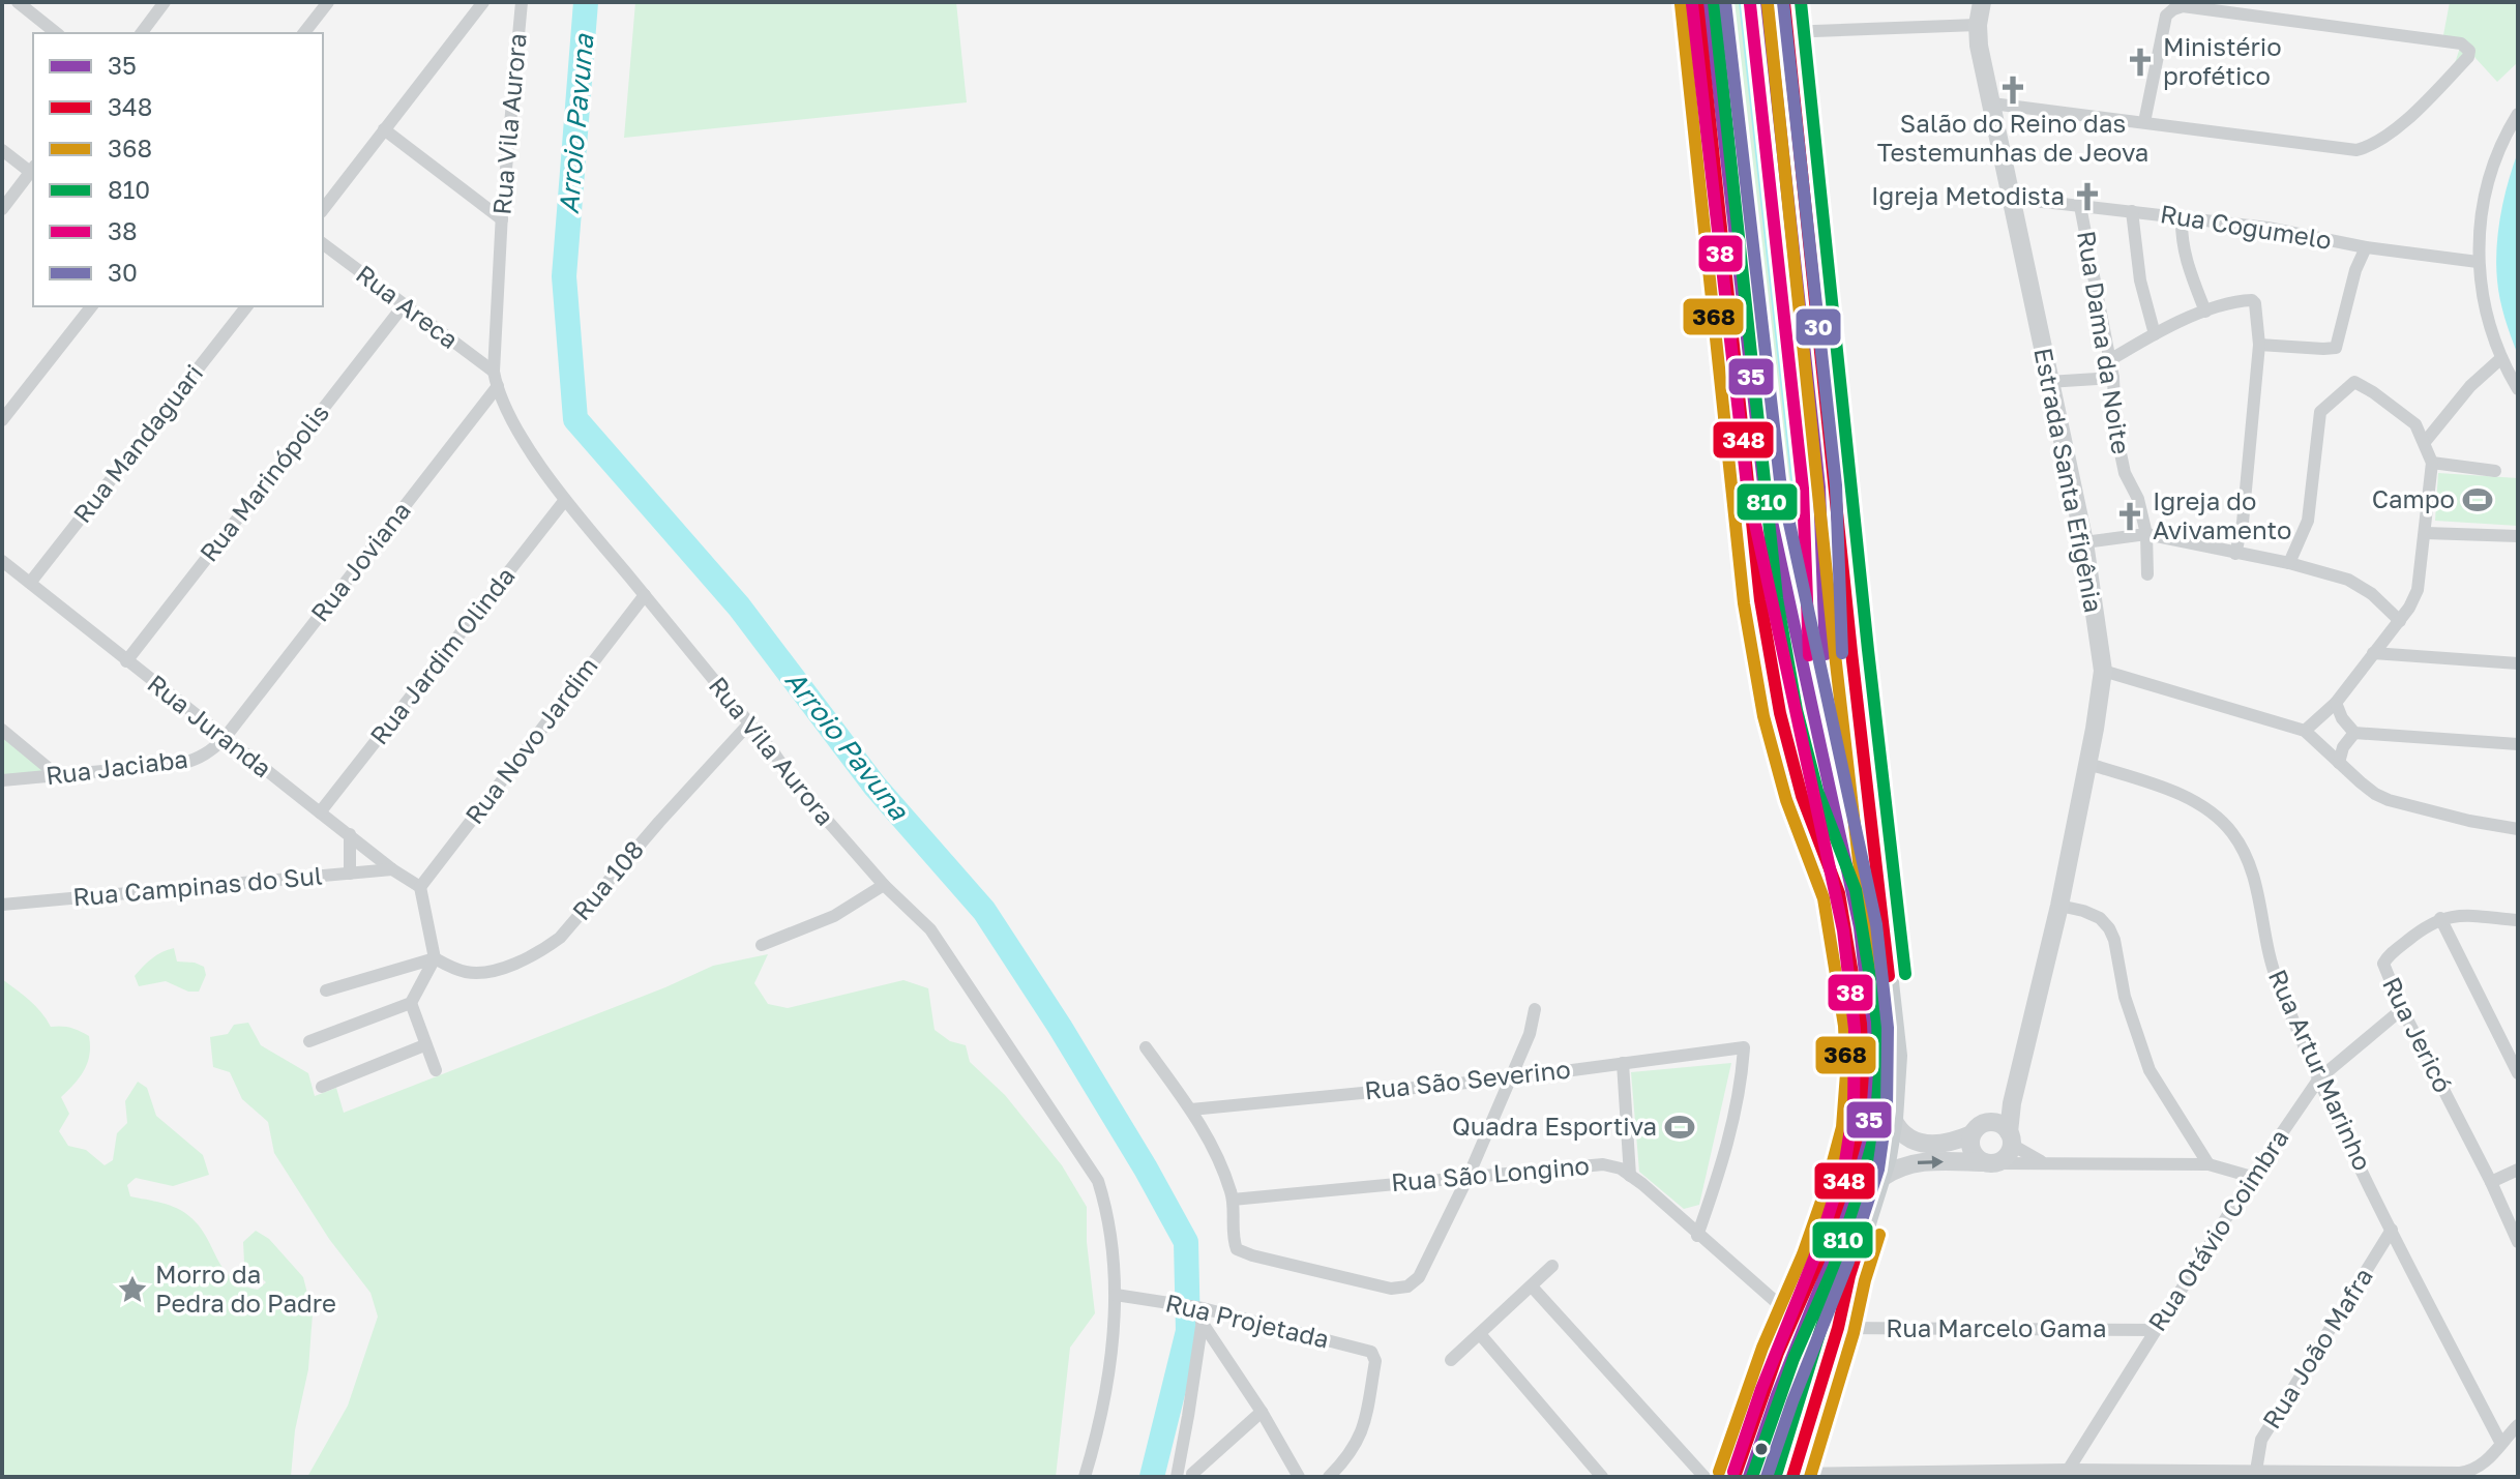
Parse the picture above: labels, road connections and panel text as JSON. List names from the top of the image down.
{
  "streets": {
    "street": [
      "Rua Vila Aurora",
      "Rua Cogumelo",
      "Rua Areca",
      "Rua Dama da Noite",
      "Rua Mandaguari",
      "Estrada Santa Efigênia",
      "Rua Marinópolis",
      "Rua Joviana",
      "Rua Jardim Olinda",
      "Rua Juranda",
      "Rua Novo Jardim",
      "Rua Jaciaba",
      "Rua 108",
      "Rua Campinas do Sul",
      "Rua Jericó",
      "Rua Artur Marinho",
      "Rua São Severino",
      "Rua São Longino",
      "Rua Otávio Coimbra",
      "Rua Projetada",
      "Rua Marcelo Gama",
      "Rua João Mafra"
    ]
  },
  "crossings": [
    ["Rua Vila Aurora", "Rua Areca"],
    ["Rua Vila Aurora", "Rua Joviana"],
    ["Rua Vila Aurora", "Rua Jardim Olinda"],
    ["Rua Vila Aurora", "Rua Novo Jardim"],
    ["Rua Vila Aurora", "Rua 108"],
    ["Rua Vila Aurora", "Rua Projetada"],
    ["Rua Cogumelo", "Rua Dama da Noite"],
    ["Rua Cogumelo", "Estrada Santa Efigênia"],
    ["Rua Areca", "Rua Marinópolis"],
    ["Rua Mandaguari", "Rua Juranda"],
    ["Estrada Santa Efigênia", "Rua Artur Marinho"],
    ["Rua Marinópolis", "Rua Juranda"],
    ["Rua Joviana", "Rua Juranda"],
    ["Rua Joviana", "Rua Jaciaba"],
    ["Rua Jardim Olinda", "Rua Juranda"],
    ["Rua Juranda", "Rua Novo Jardim"],
    ["Rua Juranda", "Rua Jaciaba"],
    ["Rua Juranda", "Rua Campinas do Sul"],
    ["Rua Jericó", "Rua Otávio Coimbra"],
    ["Rua Artur Marinho", "Rua Otávio Coimbra"],
    ["Rua Artur Marinho", "Rua João Mafra"],
    ["Rua São Severino", "Rua São Longino"],
    ["Rua Otávio Coimbra", "Rua Marcelo Gama"]
  ],
  "water": ["Arroio Pavuna"],
  "places": {
    "church": [
      "Ministério profético",
      "Salão do Reino das Testemunhas de Jeova",
      "Igreja Metodista",
      "Igreja do Avivamento"
    ],
    "sports": ["Campo", "Quadra Esportiva"],
    "place": ["Morro da Pedra do Padre"]
  },
  "lines": [
    "transit line 35",
    "transit line 348",
    "transit line 810",
    "transit line 30",
    "transit line 368",
    "transit line 38"
  ],
  "legend": [
    "35",
    "348",
    "368",
    "810",
    "38",
    "30"
  ]
}
